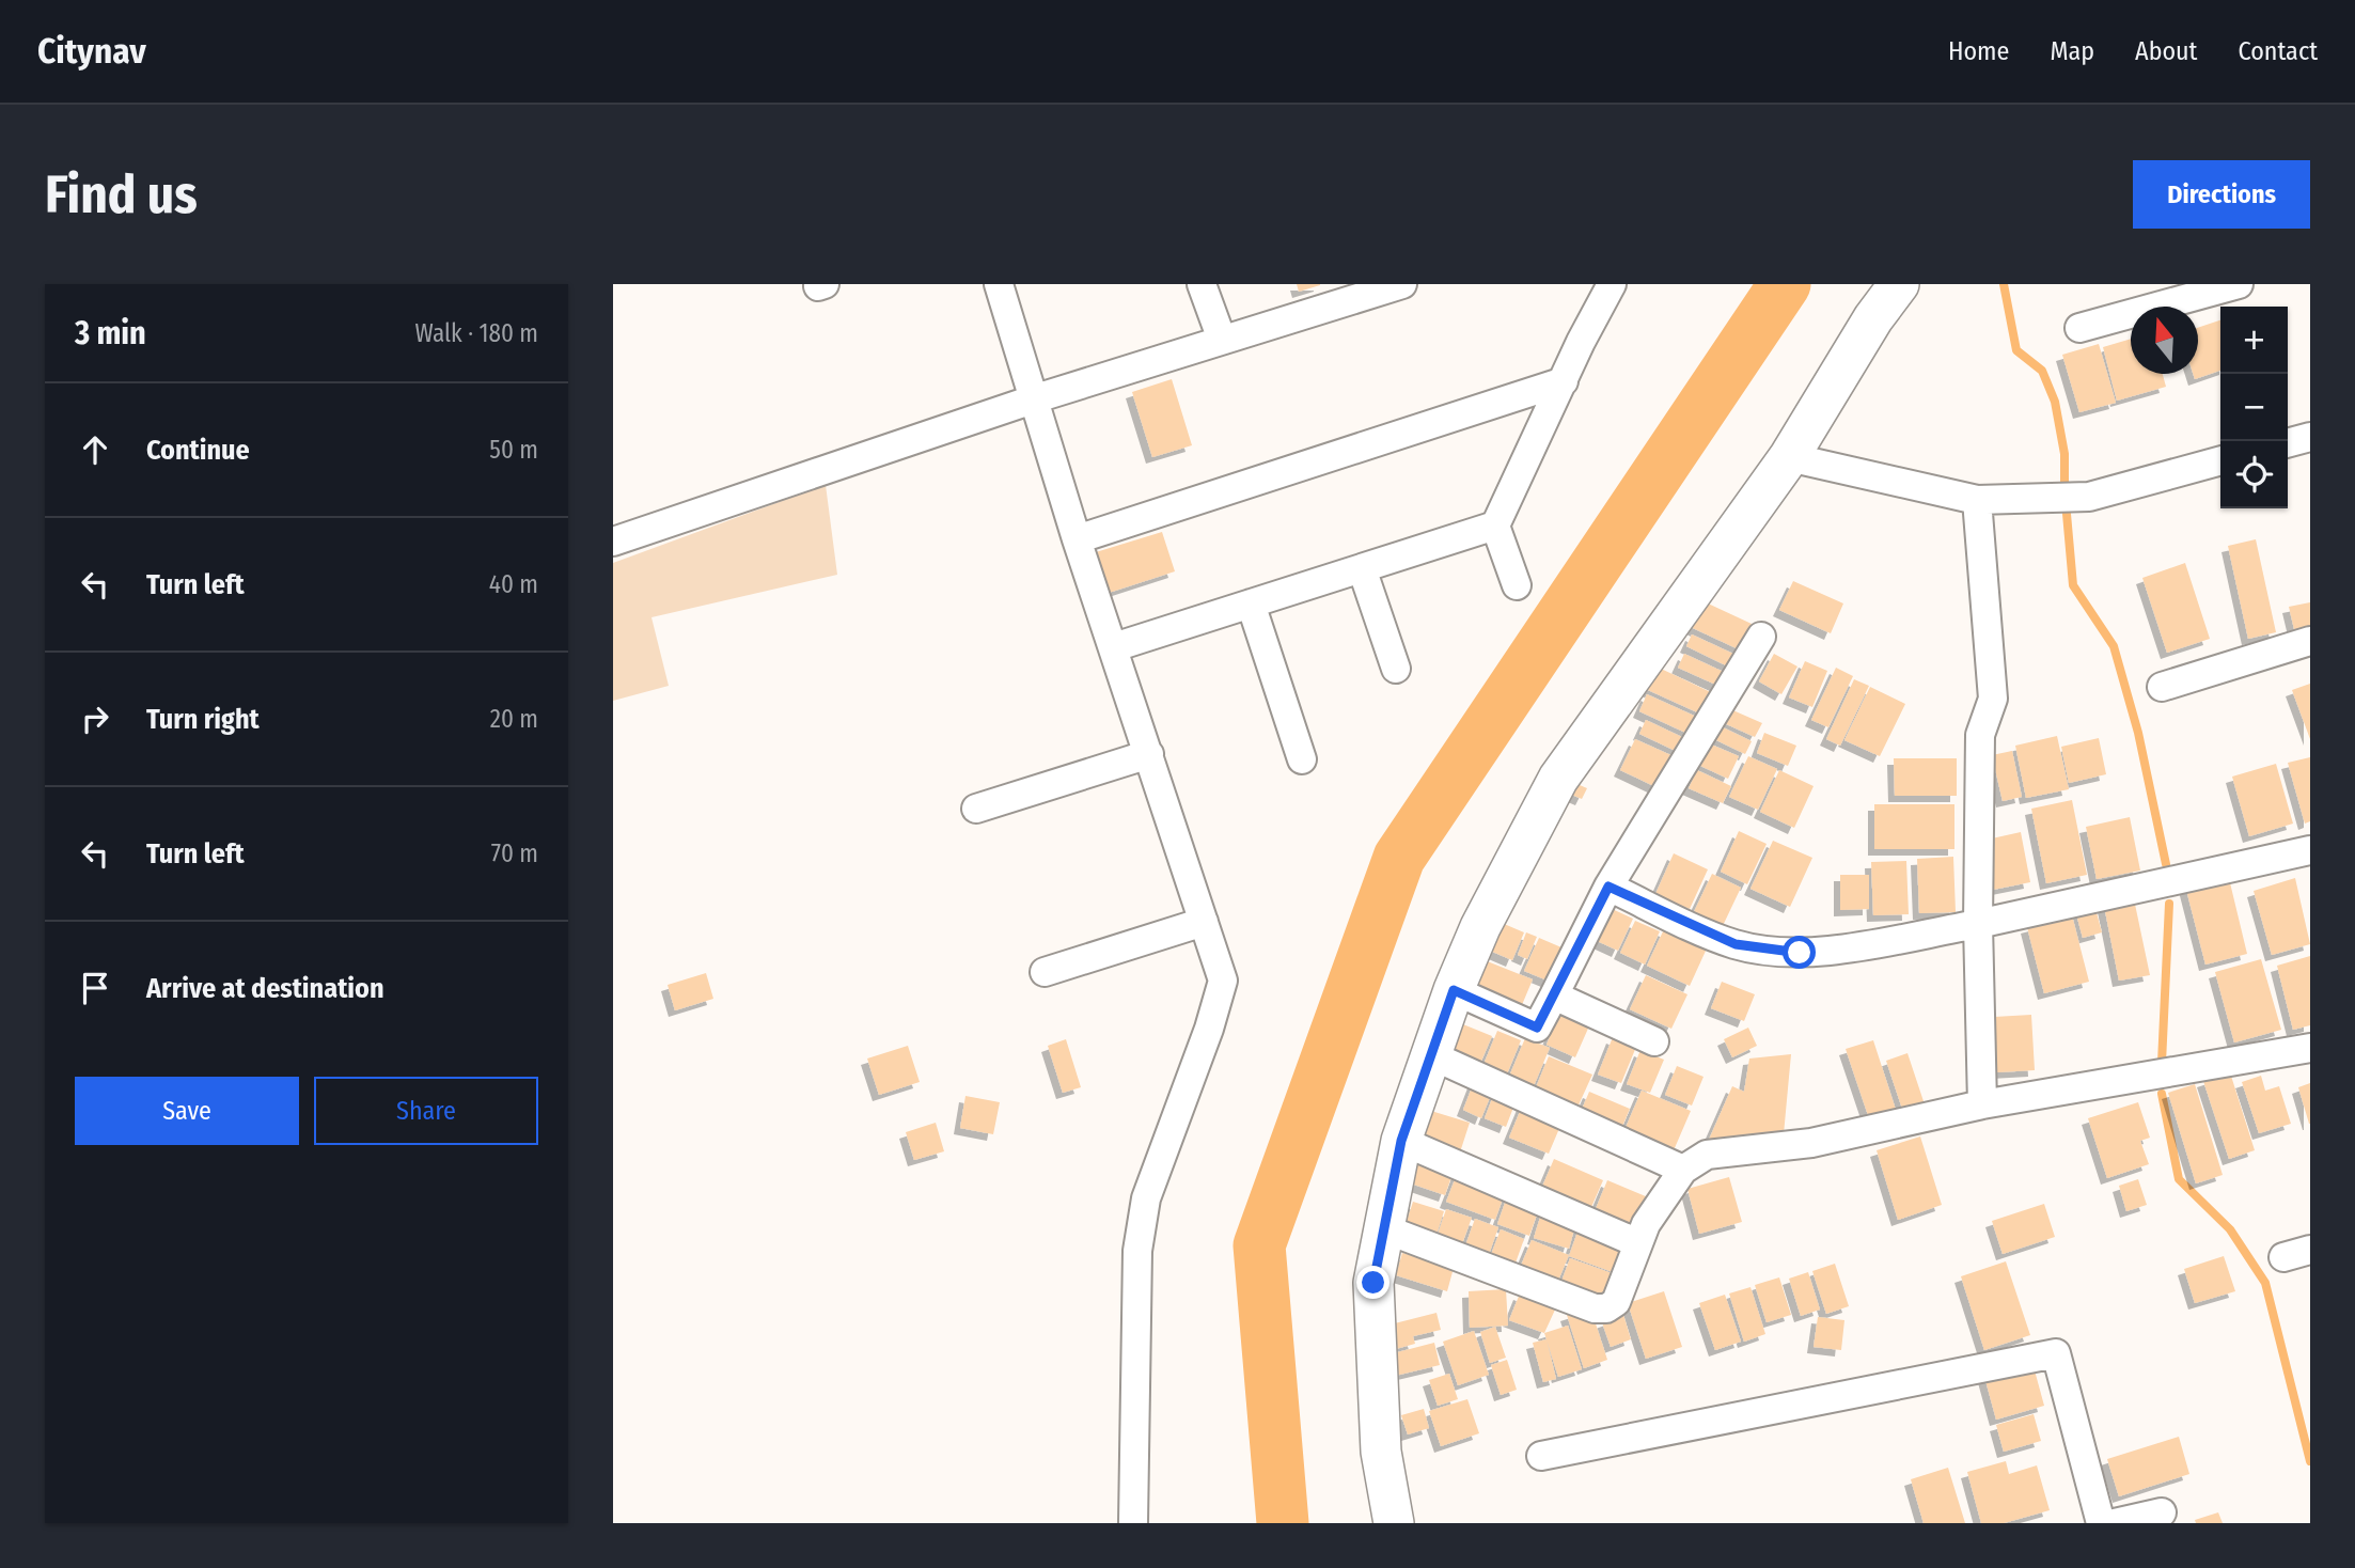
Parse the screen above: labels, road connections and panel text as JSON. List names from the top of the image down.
{
  "north": "top",
  "page": {
    "header": "Citynav",
    "nav": [
      "Home",
      "Map",
      "About",
      "Contact"
    ],
    "buttons": [
      "Directions",
      ["Save", "Share"]
    ],
    "title": "Find us",
    "heading": ["3 min", "Walk · 180 m"],
    "map_buttons": ["+", "−"],
    "list": [
      ["Continue", "50 m"],
      ["Turn left", "40 m"],
      ["Turn right", "20 m"],
      ["Turn left", "70 m"],
      "Arrive at destination"
    ]
  }
}
